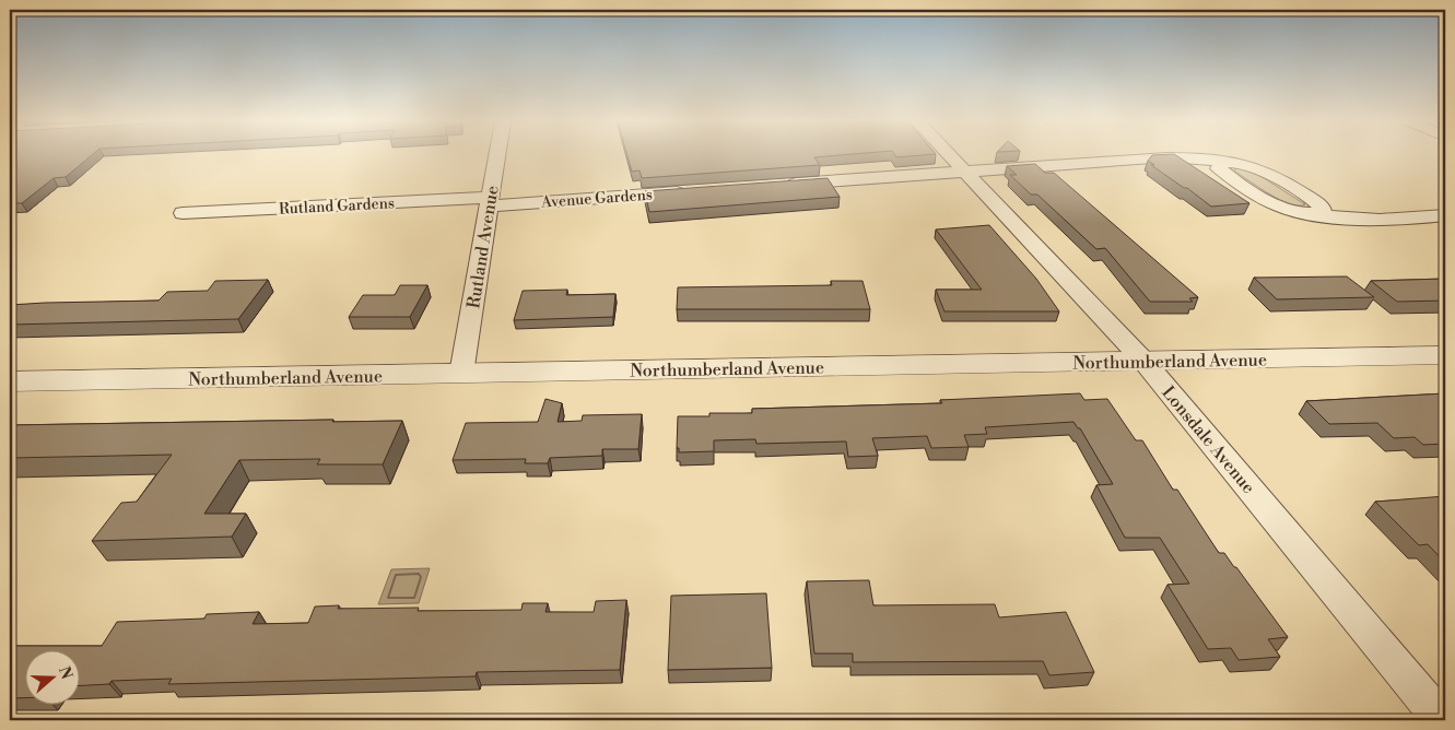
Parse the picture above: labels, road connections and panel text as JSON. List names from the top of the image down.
{
  "streets": {
    "street": [
      "Avenue Gardens",
      "Rutland Gardens",
      "Rutland Avenue",
      "Northumberland Avenue",
      "Lonsdale Avenue"
    ]
  },
  "crossings": [
    ["Avenue Gardens", "Rutland Gardens"],
    ["Avenue Gardens", "Rutland Avenue"],
    ["Rutland Gardens", "Rutland Avenue"],
    ["Rutland Avenue", "Northumberland Avenue"],
    ["Northumberland Avenue", "Lonsdale Avenue"]
  ],
  "north": "right"
}
